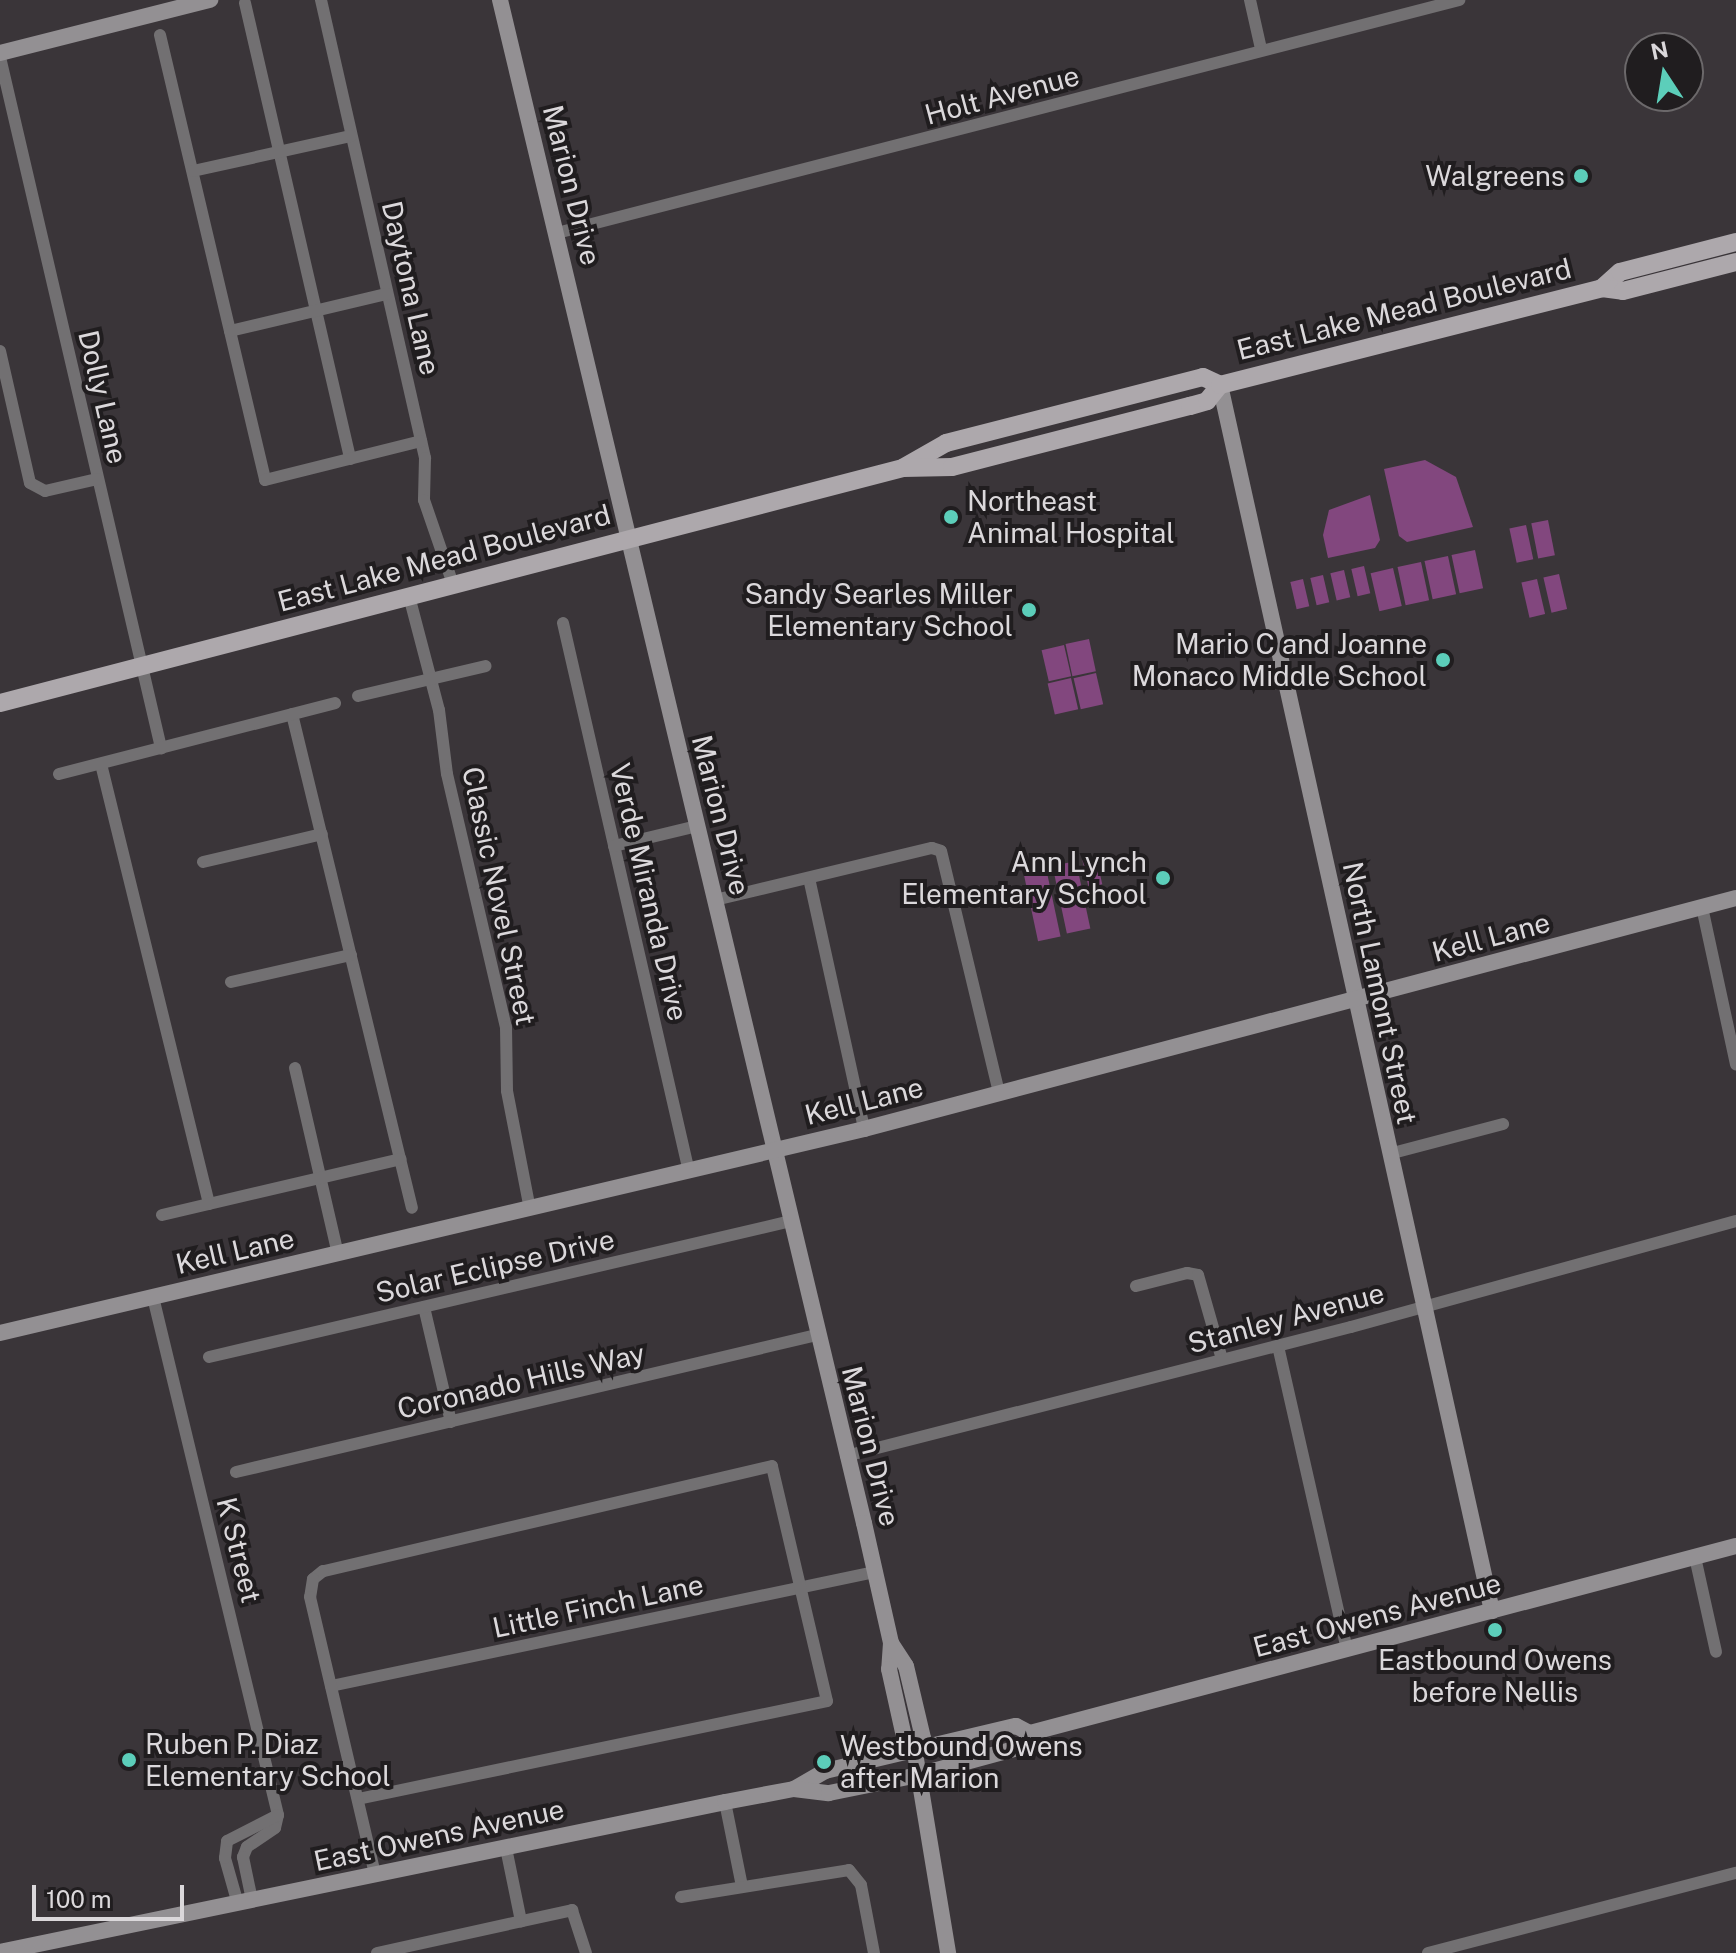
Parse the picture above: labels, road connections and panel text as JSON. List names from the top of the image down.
{
  "streets": {
    "main road": ["East Lake Mead Boulevard"],
    "street": [
      "Holt Avenue",
      "Marion Drive",
      "Daytona Lane",
      "Dolly Lane",
      "Verde Miranda Drive",
      "Classic Novel Street",
      "Kell Lane",
      "North Lamont Street",
      "Solar Eclipse Drive",
      "Stanley Avenue",
      "Coronado Hills Way",
      "K Street",
      "Little Finch Lane",
      "East Owens Avenue"
    ]
  },
  "crossings": [
    ["Holt Avenue", "Marion Drive"],
    ["Marion Drive", "East Lake Mead Boulevard"],
    ["Marion Drive", "Kell Lane"],
    ["Marion Drive", "Solar Eclipse Drive"],
    ["Marion Drive", "Stanley Avenue"],
    ["Marion Drive", "Coronado Hills Way"],
    ["Marion Drive", "Little Finch Lane"],
    ["Marion Drive", "East Owens Avenue"],
    ["Daytona Lane", "East Lake Mead Boulevard"],
    ["East Lake Mead Boulevard", "Dolly Lane"],
    ["East Lake Mead Boulevard", "Classic Novel Street"],
    ["East Lake Mead Boulevard", "North Lamont Street"],
    ["Verde Miranda Drive", "Kell Lane"],
    ["Classic Novel Street", "Kell Lane"],
    ["Kell Lane", "North Lamont Street"],
    ["Kell Lane", "K Street"],
    ["North Lamont Street", "Stanley Avenue"],
    ["North Lamont Street", "East Owens Avenue"]
  ],
  "places": [
    "Walgreens",
    "Northeast Animal Hospital",
    "Sandy Searles Miller Elementary School",
    "Mario C and Joanne Monaco Middle School",
    "Ann Lynch Elementary School",
    "Eastbound Owens before Nellis",
    "Ruben P. Diaz Elementary School",
    "Westbound Owens after Marion"
  ],
  "scale_bar": "100 m",
  "north": "top"
}
